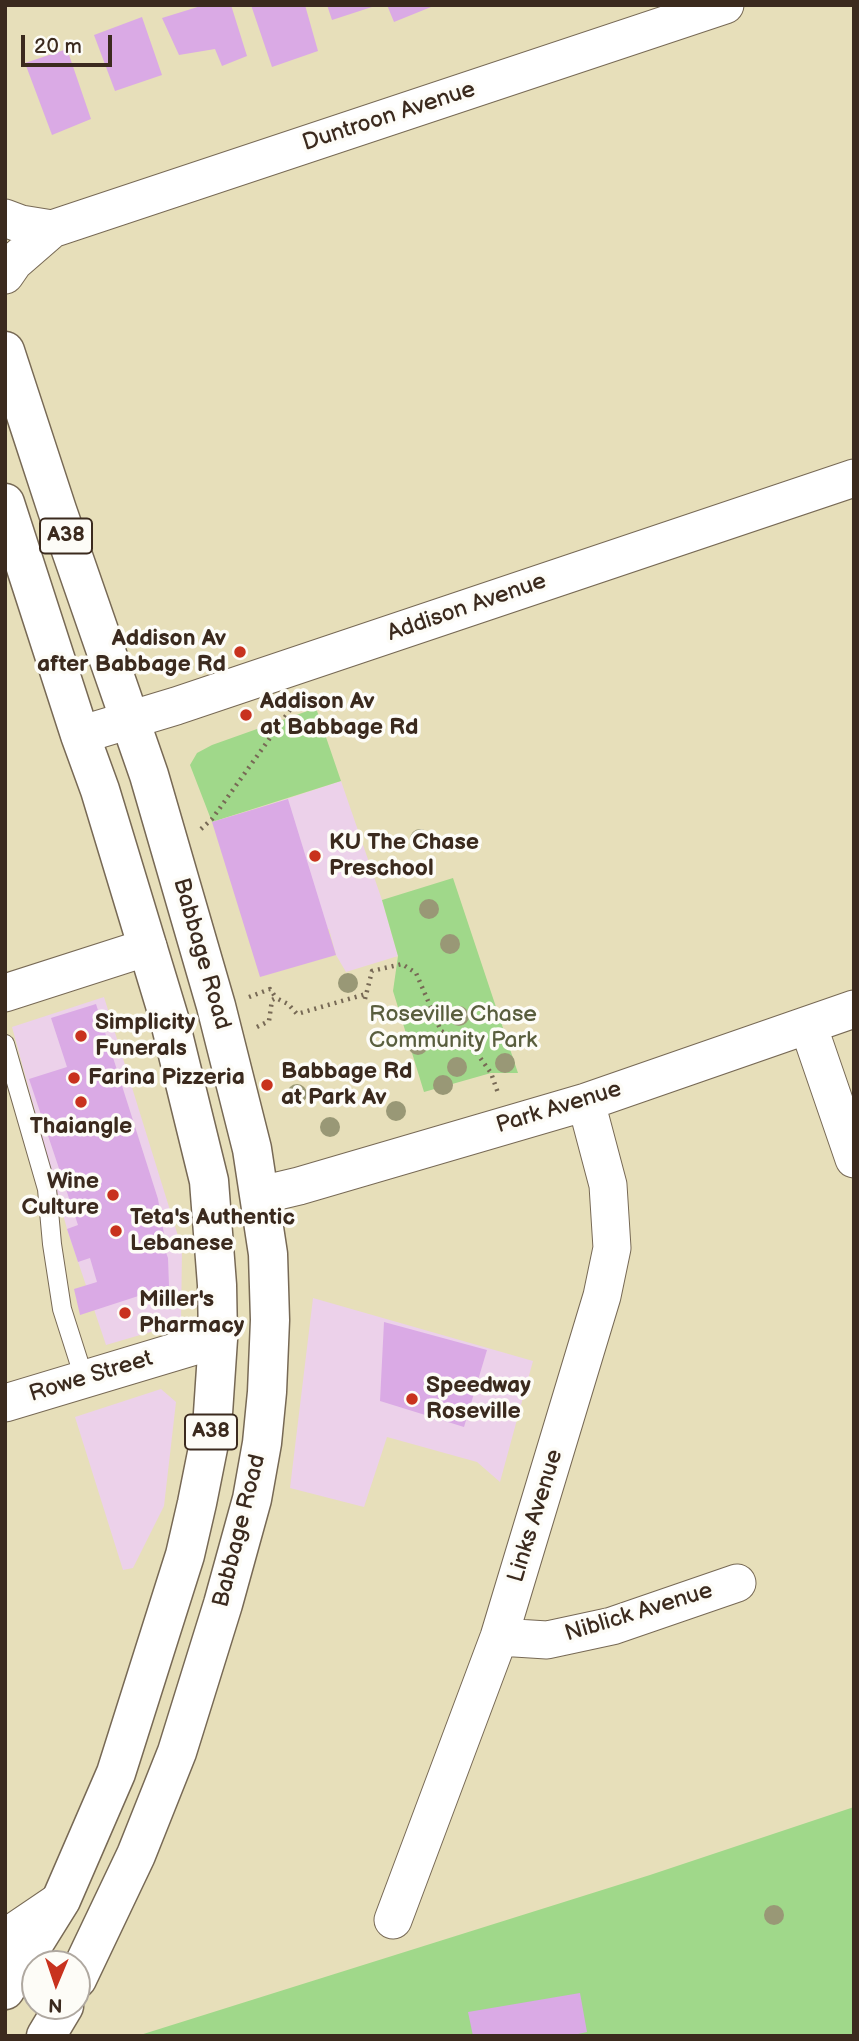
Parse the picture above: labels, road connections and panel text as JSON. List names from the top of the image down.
{
  "streets": {
    "highway": ["A38", "Babbage Road"],
    "street": [
      "Duntroon Avenue",
      "Addison Avenue",
      "Park Avenue",
      "Rowe Street",
      "Links Avenue",
      "Niblick Avenue"
    ]
  },
  "crossings": [
    ["A38", "Addison Avenue"],
    ["A38", "Rowe Street"],
    ["Addison Avenue", "Babbage Road"],
    ["Babbage Road", "Park Avenue"],
    ["Park Avenue", "Links Avenue"],
    ["Links Avenue", "Niblick Avenue"]
  ],
  "parks": ["Roseville Chase Community Park"],
  "places": [
    "Addison Av after Babbage Rd",
    "Addison Av at Babbage Rd",
    "KU The Chase Preschool",
    "Simplicity Funerals",
    "Farina Pizzeria",
    "Babbage Rd at Park Av",
    "Thaiangle",
    "Wine Culture",
    "Teta's Authentic Lebanese",
    "Miller's Pharmacy",
    "Speedway Roseville"
  ],
  "scale_bar": "20 m",
  "north": "bottom"
}
